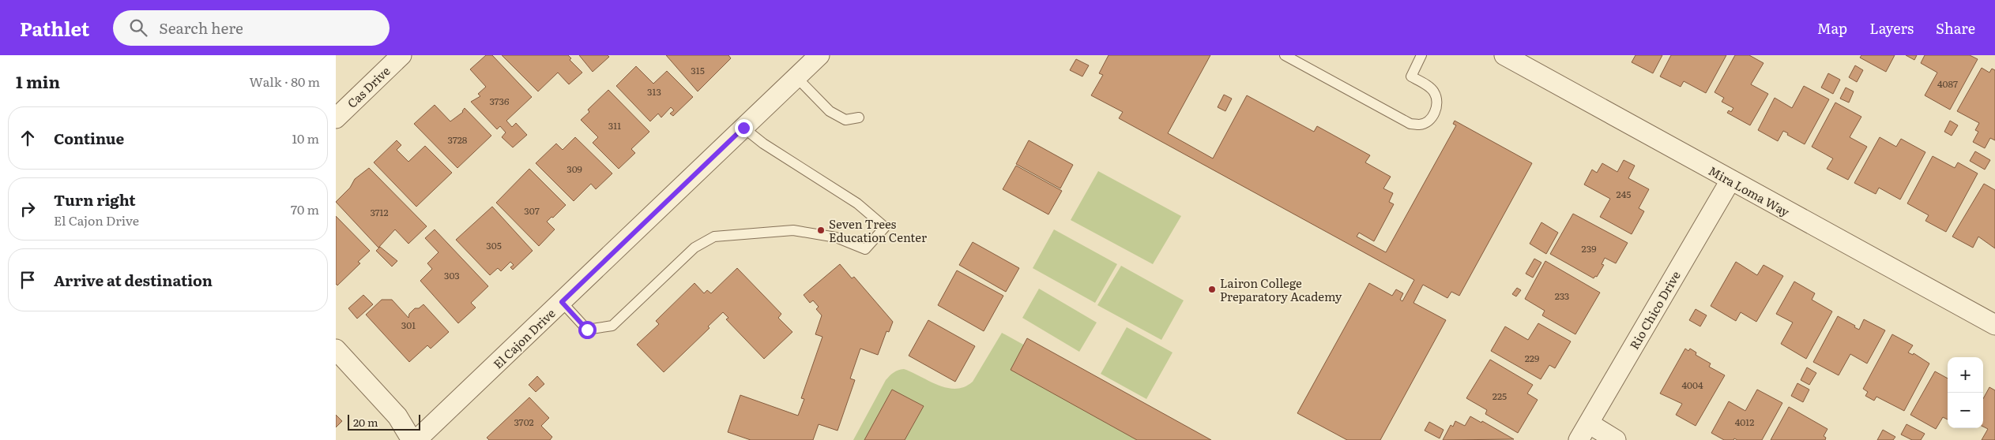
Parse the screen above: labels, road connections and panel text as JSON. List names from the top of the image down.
{
  "streets": {
    "street": [
      "Cas Drive",
      "Mira Loma Way",
      "Rio Chico Drive",
      "El Cajon Drive"
    ]
  },
  "crossings": [
    ["Mira Loma Way", "Rio Chico Drive"]
  ],
  "places": ["Seven Trees Education Center", "Lairon College Preparatory Academy"],
  "house_numbers": [
    "315",
    "4087",
    "313",
    "3736",
    "311",
    "3728",
    "309",
    "245",
    "307",
    "3712",
    "305",
    "239",
    "303",
    "233",
    "301",
    "229",
    "4004",
    "225",
    "3702",
    "4012"
  ],
  "scale_bar": "20 m",
  "page": {
    "header": "Pathlet",
    "search": "Search here",
    "nav": ["Map", "Layers", "Share"],
    "heading": ["1 min", "Walk · 80 m"],
    "list": [
      ["Continue", "10 m"],
      ["Turn right", "El Cajon Drive", "70 m"],
      "Arrive at destination"
    ],
    "map_buttons": ["+", "−"],
    "scale": "20 m"
  }
}
